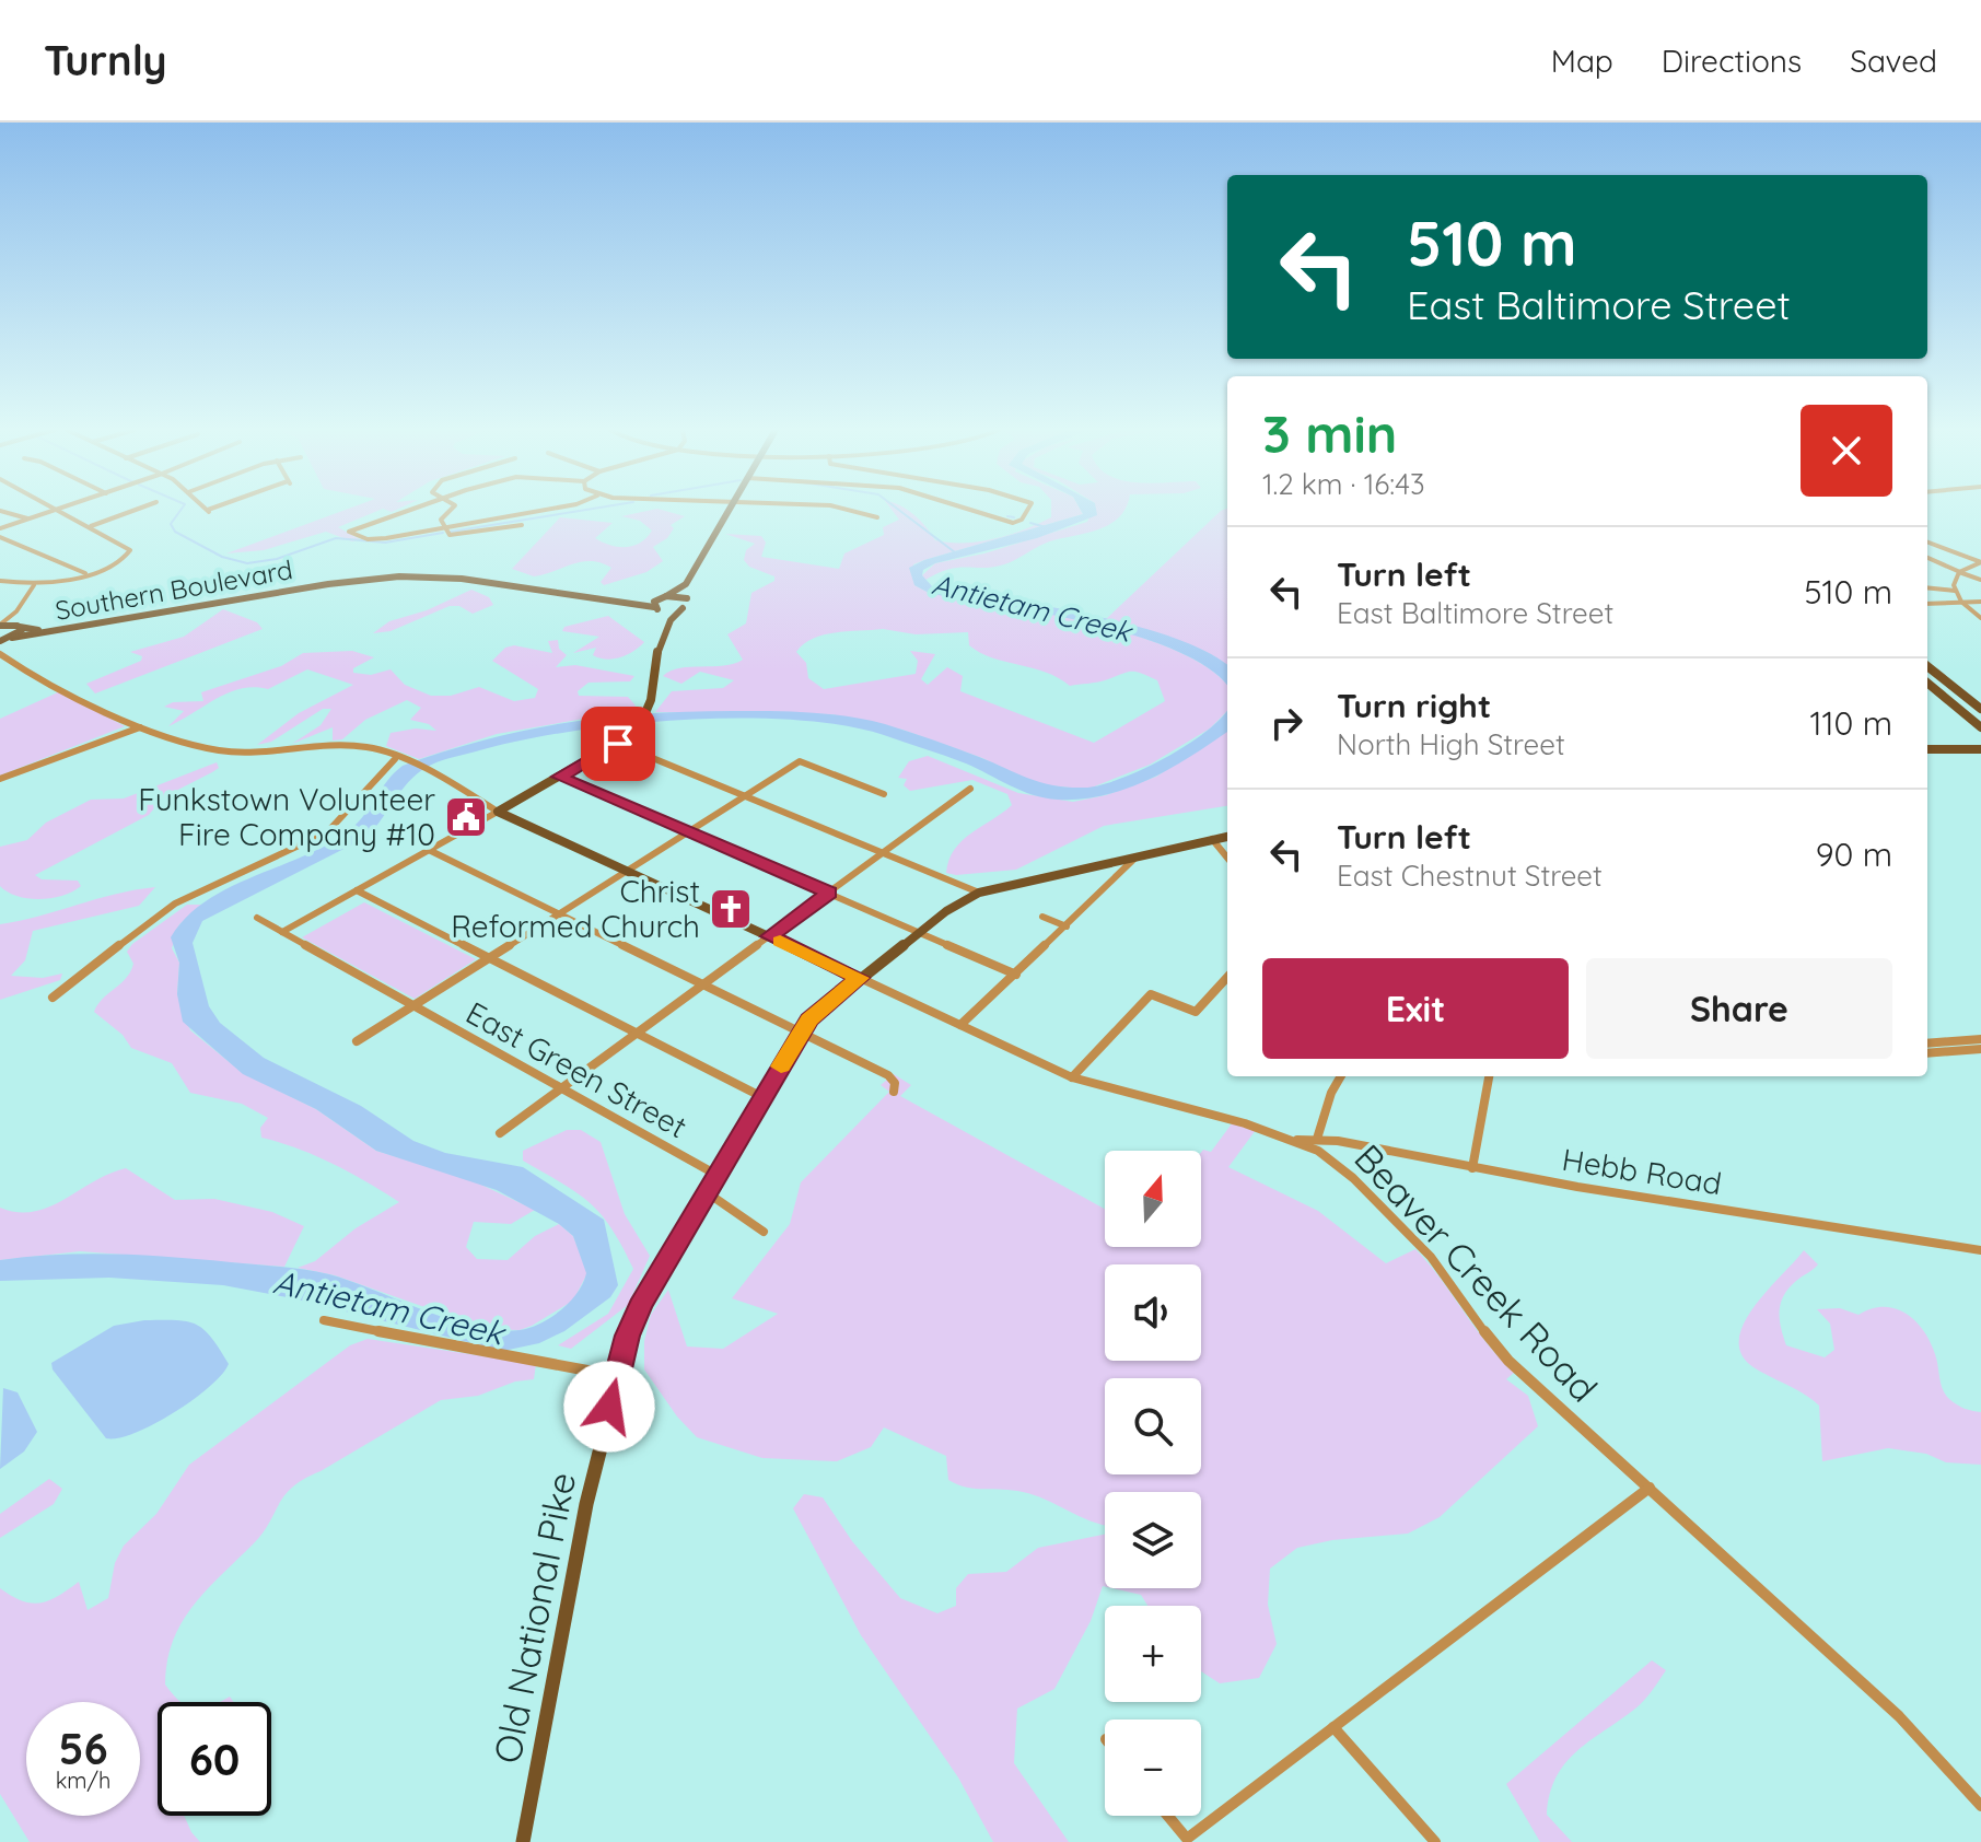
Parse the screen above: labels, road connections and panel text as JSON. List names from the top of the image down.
{
  "streets": {
    "main road": ["Southern Boulevard", "Old National Pike"],
    "street": ["East Green Street", "Hebb Road", "Beaver Creek Road"]
  },
  "crossings": [
    ["East Green Street", "Old National Pike"],
    ["Hebb Road", "Beaver Creek Road"],
    ["Beaver Creek Road", "Old National Pike"]
  ],
  "water": ["Antietam Creek"],
  "places": {
    "public building": ["Funkstown Volunteer Fire Company #10"],
    "church": ["Christ Reformed Church"]
  },
  "north": "top",
  "page": {
    "header": "Turnly",
    "nav": ["Map", "Directions", "Saved"],
    "turn": ["510 m", "East Baltimore Street"],
    "heading": ["3 min", "1.2 km · 16:43"],
    "list": [
      {
        "name": "Turn left",
        "note": "East Baltimore Street",
        "value": "510 m"
      },
      {
        "name": "Turn right",
        "note": "North High Street",
        "value": "110 m"
      },
      {
        "name": "Turn left",
        "note": "East Chestnut Street",
        "value": "90 m"
      }
    ],
    "buttons": ["Exit", "Share"],
    "map_buttons": ["+", "−"],
    "speed": "56 km/h",
    "limit": "60"
  }
}
